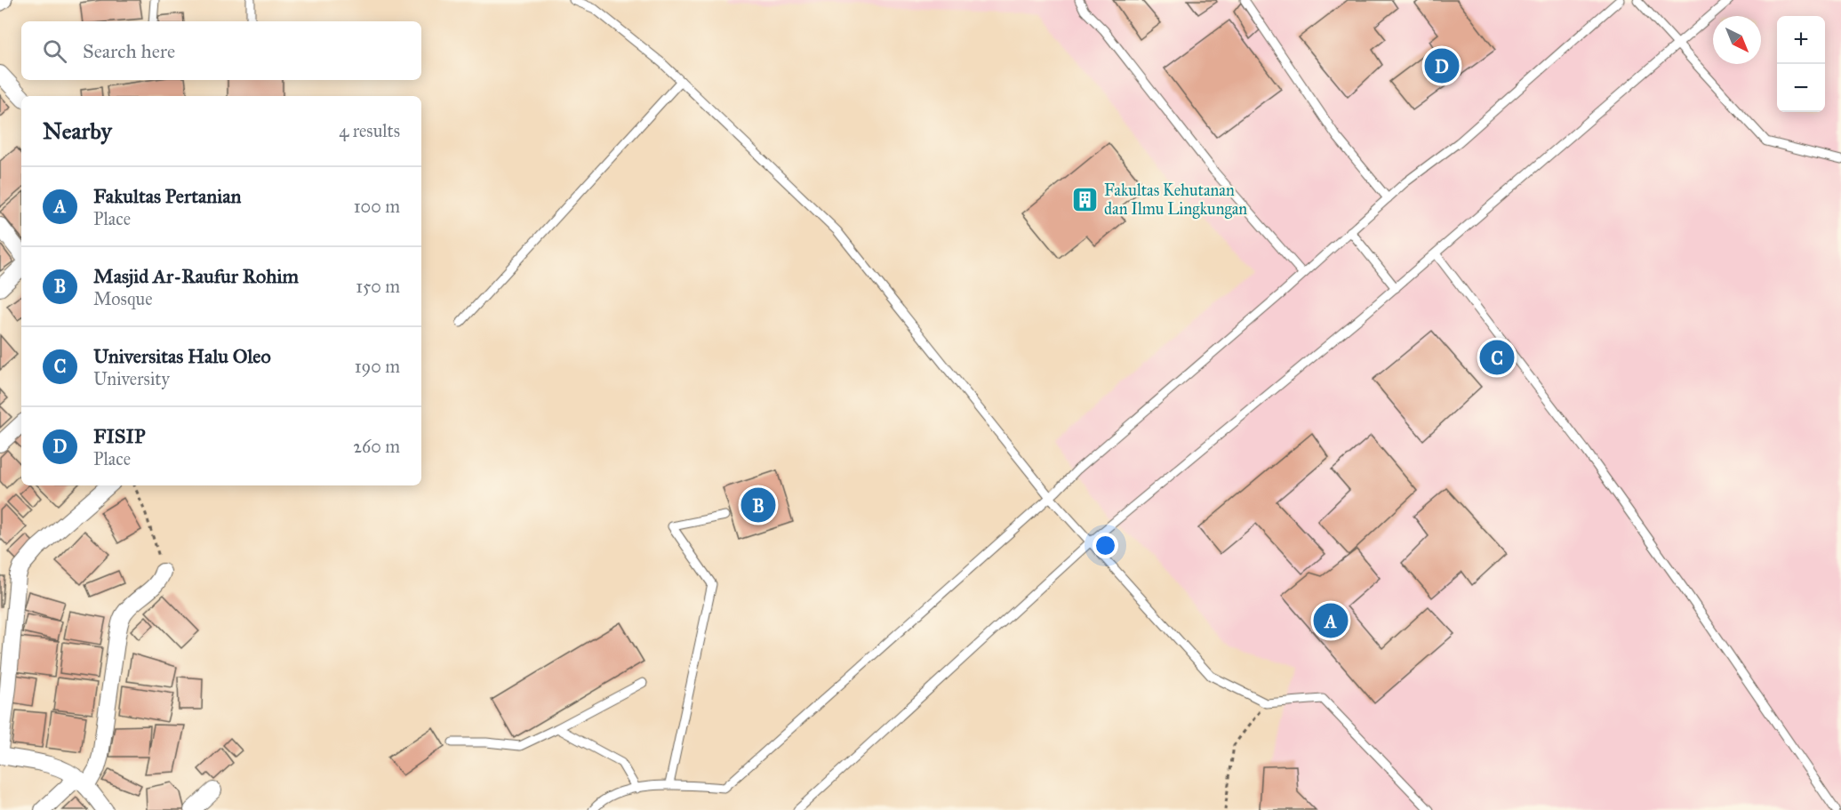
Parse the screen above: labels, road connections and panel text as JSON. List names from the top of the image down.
{
  "places": {
    "building": ["Fakultas Kehutanan dan Ilmu Lingkungan"]
  },
  "north": "bottom right",
  "page": {
    "map_buttons": ["+", "−"],
    "search": "Search here",
    "pins": [
      "D",
      "C",
      "B",
      "A"
    ],
    "heading": ["Nearby", "4 results"],
    "list": [
      {
        "mark": "A",
        "name": "Fakultas Pertanian",
        "note": "Place",
        "value": "100 m"
      },
      {
        "mark": "B",
        "name": "Masjid Ar-Raufur Rohim",
        "note": "Mosque",
        "value": "150 m"
      },
      {
        "mark": "C",
        "name": "Universitas Halu Oleo",
        "note": "University",
        "value": "190 m"
      },
      {
        "mark": "D",
        "name": "FISIP",
        "note": "Place",
        "value": "260 m"
      }
    ]
  }
}
